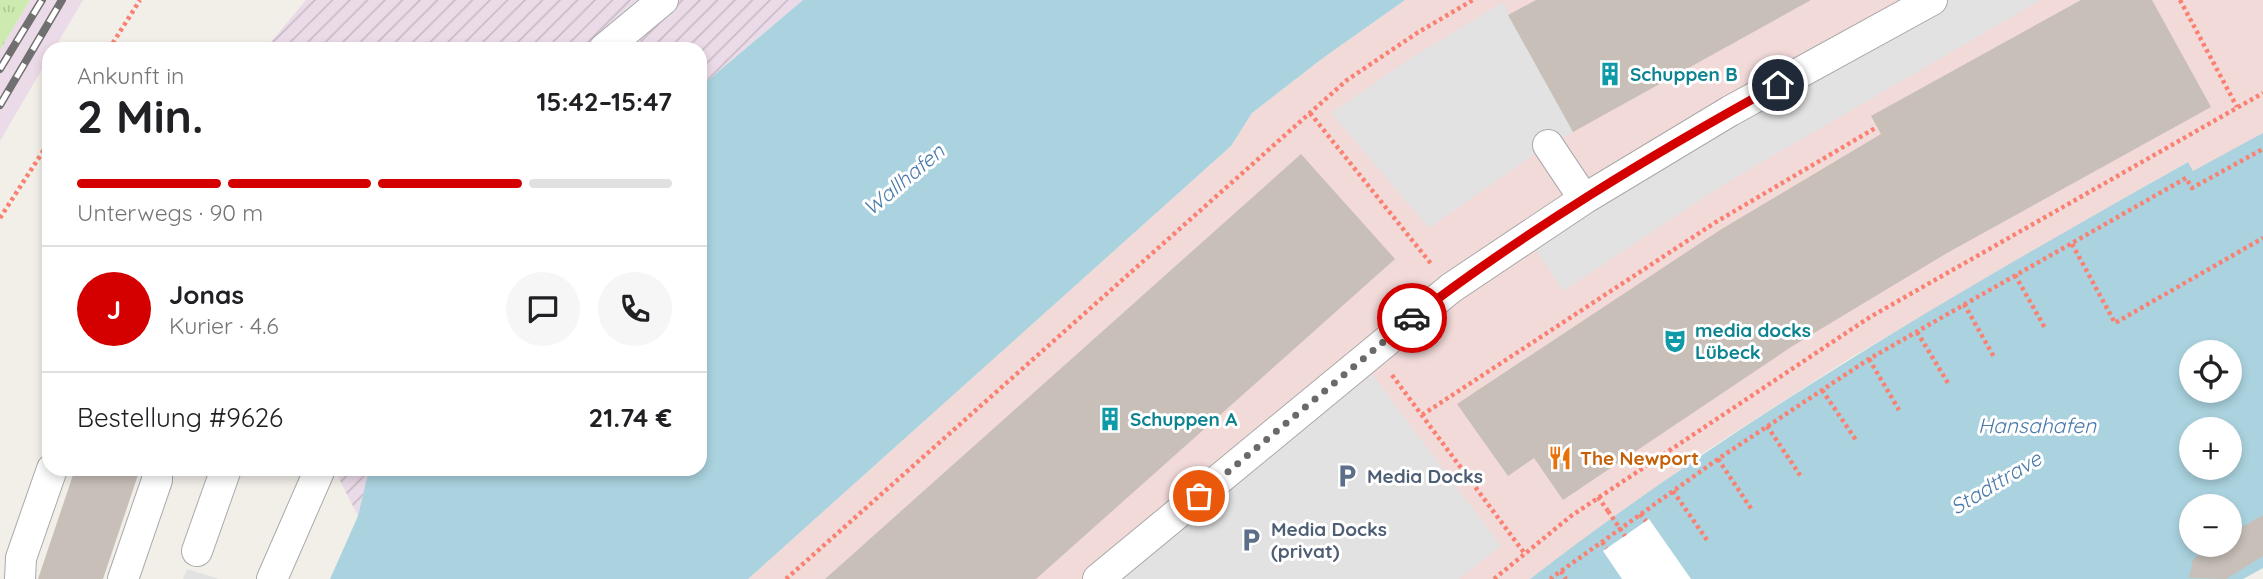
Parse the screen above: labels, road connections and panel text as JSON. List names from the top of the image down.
{
  "water": ["Wallhafen", "Hansahafen", "Stadttrave"],
  "places": {
    "building": ["Schuppen B", "Schuppen A"],
    "theatre": ["media docks Lübeck"],
    "restaurant": ["The Newport"],
    "parking": ["Media Docks", "Media Docks (privat)"]
  },
  "page": {
    "heading": ["2 Min.", "Ankunft in", "15:42–15:47"],
    "panel": [
      "Jonas",
      "Kurier · 4.6",
      "Bestellung #9626",
      "21.74 €"
    ],
    "bar": "Unterwegs · 90 m",
    "round": "J",
    "map_buttons": ["+", "−"]
  }
}
